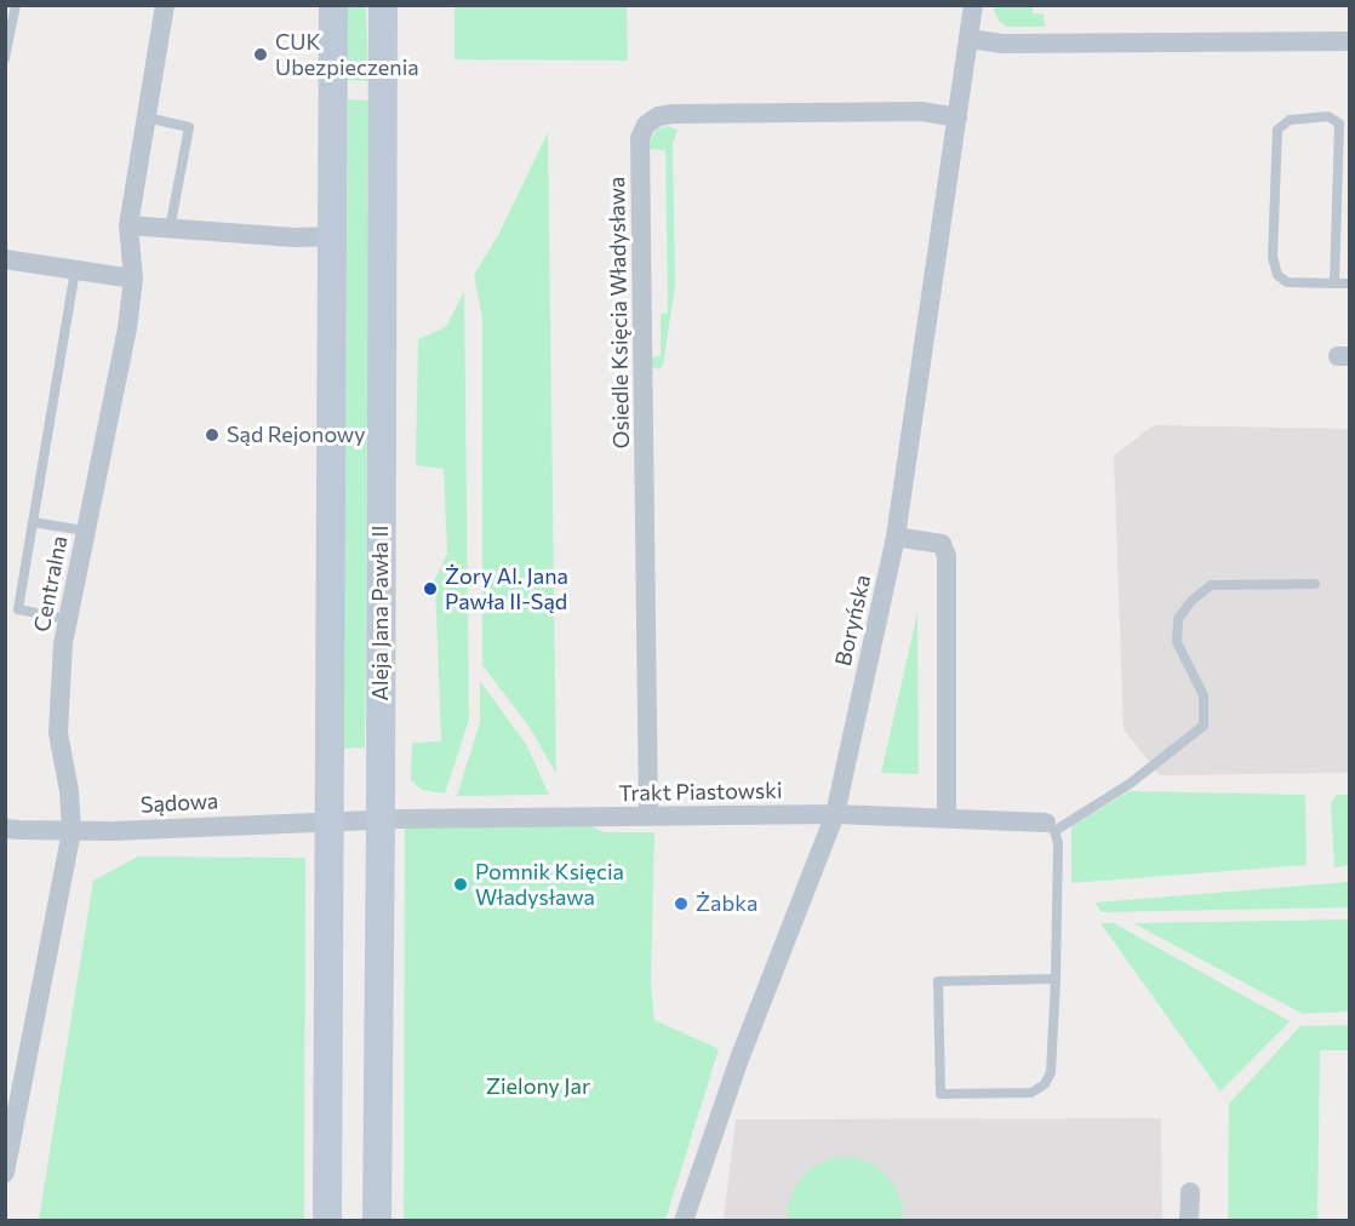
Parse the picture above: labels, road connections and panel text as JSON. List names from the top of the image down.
{
  "streets": {
    "street": [
      "Osiedle Księcia Władysława",
      "Centralna",
      "Aleja Jana Pawła II",
      "Boryńska",
      "Trakt Piastowski",
      "Sądowa"
    ]
  },
  "crossings": [
    ["Osiedle Księcia Władysława", "Boryńska"],
    ["Osiedle Księcia Władysława", "Trakt Piastowski"],
    ["Centralna", "Sądowa"],
    ["Aleja Jana Pawła II", "Trakt Piastowski"],
    ["Aleja Jana Pawła II", "Sądowa"],
    ["Boryńska", "Trakt Piastowski"],
    ["Trakt Piastowski", "Sądowa"]
  ],
  "parks": ["Zielony Jar"],
  "places": [
    "CUK Ubezpieczenia",
    "Sąd Rejonowy",
    "Żory Al. Jana Pawła II-Sąd",
    "Pomnik Księcia Władysława",
    "Żabka"
  ]
}
